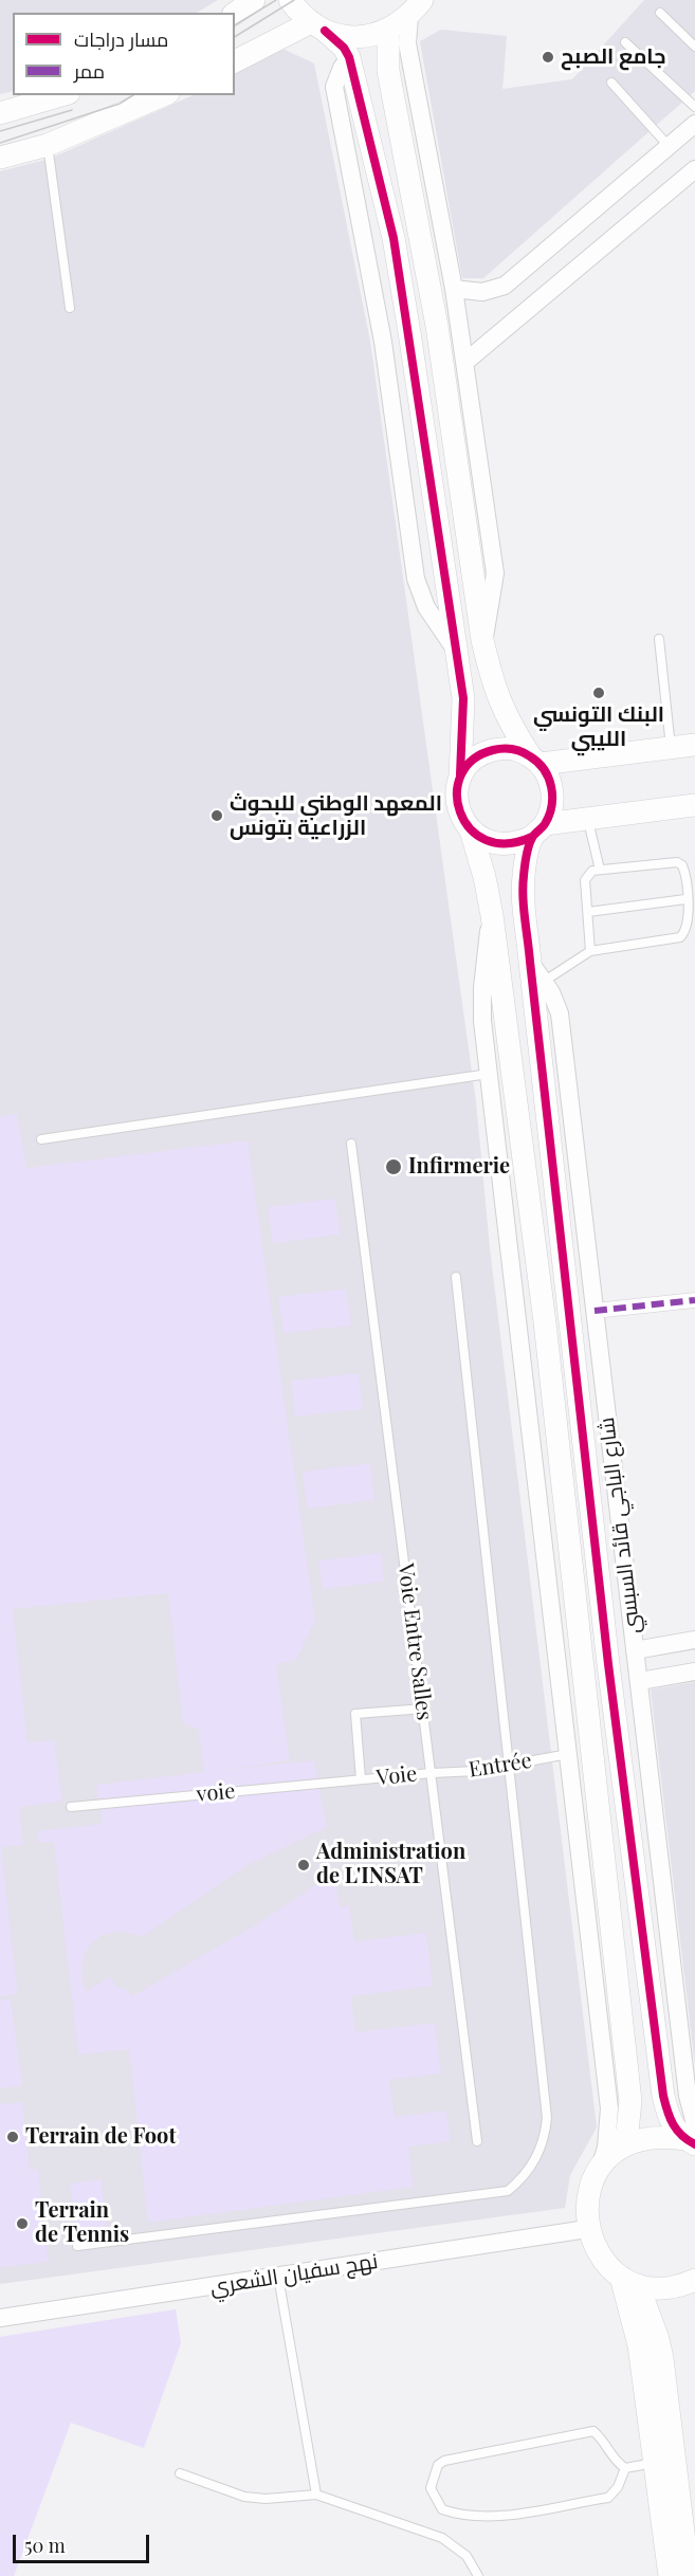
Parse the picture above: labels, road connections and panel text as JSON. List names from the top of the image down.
{
  "streets": {
    "street": ["شارع الباجي قائد السبسي", "نهج سفيان الشعري"],
    "lane": [
      "Voie Entre Salles",
      "Entrée",
      "Voie",
      "voie"
    ]
  },
  "crossings": [
    ["Voie Entre Salles", "Entrée"],
    ["Voie Entre Salles", "Voie"],
    ["Entrée", "Voie"],
    ["Voie", "voie"]
  ],
  "places": [
    "جامع الصبح",
    "البنك التونسي الليبي",
    "المعهد الوطني للبحوث الزراعية بتونس",
    "Infirmerie",
    "Administration de L'INSAT",
    "Terrain de Foot",
    "Terrain de Tennis"
  ],
  "legend": ["مسار دراجات", "ممر"],
  "scale_bar": "50 m"
}
